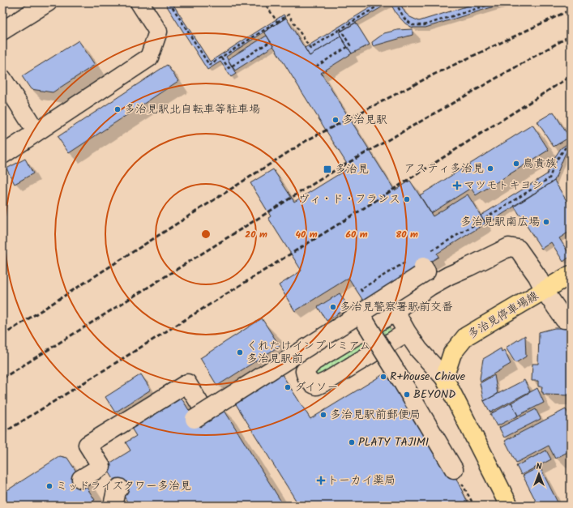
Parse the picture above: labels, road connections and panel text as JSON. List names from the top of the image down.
{
  "streets": {
    "main road": ["多治見停車場線"]
  },
  "places": {
    "other": [
      "多治見駅北自転車等駐車場",
      "多治見駅",
      "鳥貴族",
      "アスティ多治見",
      "ヴィ・ド・フランス",
      "多治見駅南広場",
      "多治見警察署駅前交番",
      "くれたけインプレミアム 多治見駅前",
      "R+house Chiave",
      "ダイソー",
      "BEYOND",
      "多治見駅前郵便局",
      "PLATY TAJIMI",
      "ミッドライズタワー多治見"
    ],
    "transit": ["多治見"],
    "health": ["マツモトキヨシ", "トーカイ薬局"]
  },
  "north": "top",
  "rings": [
    "20 m",
    "40 m",
    "60 m",
    "80 m"
  ]
}
